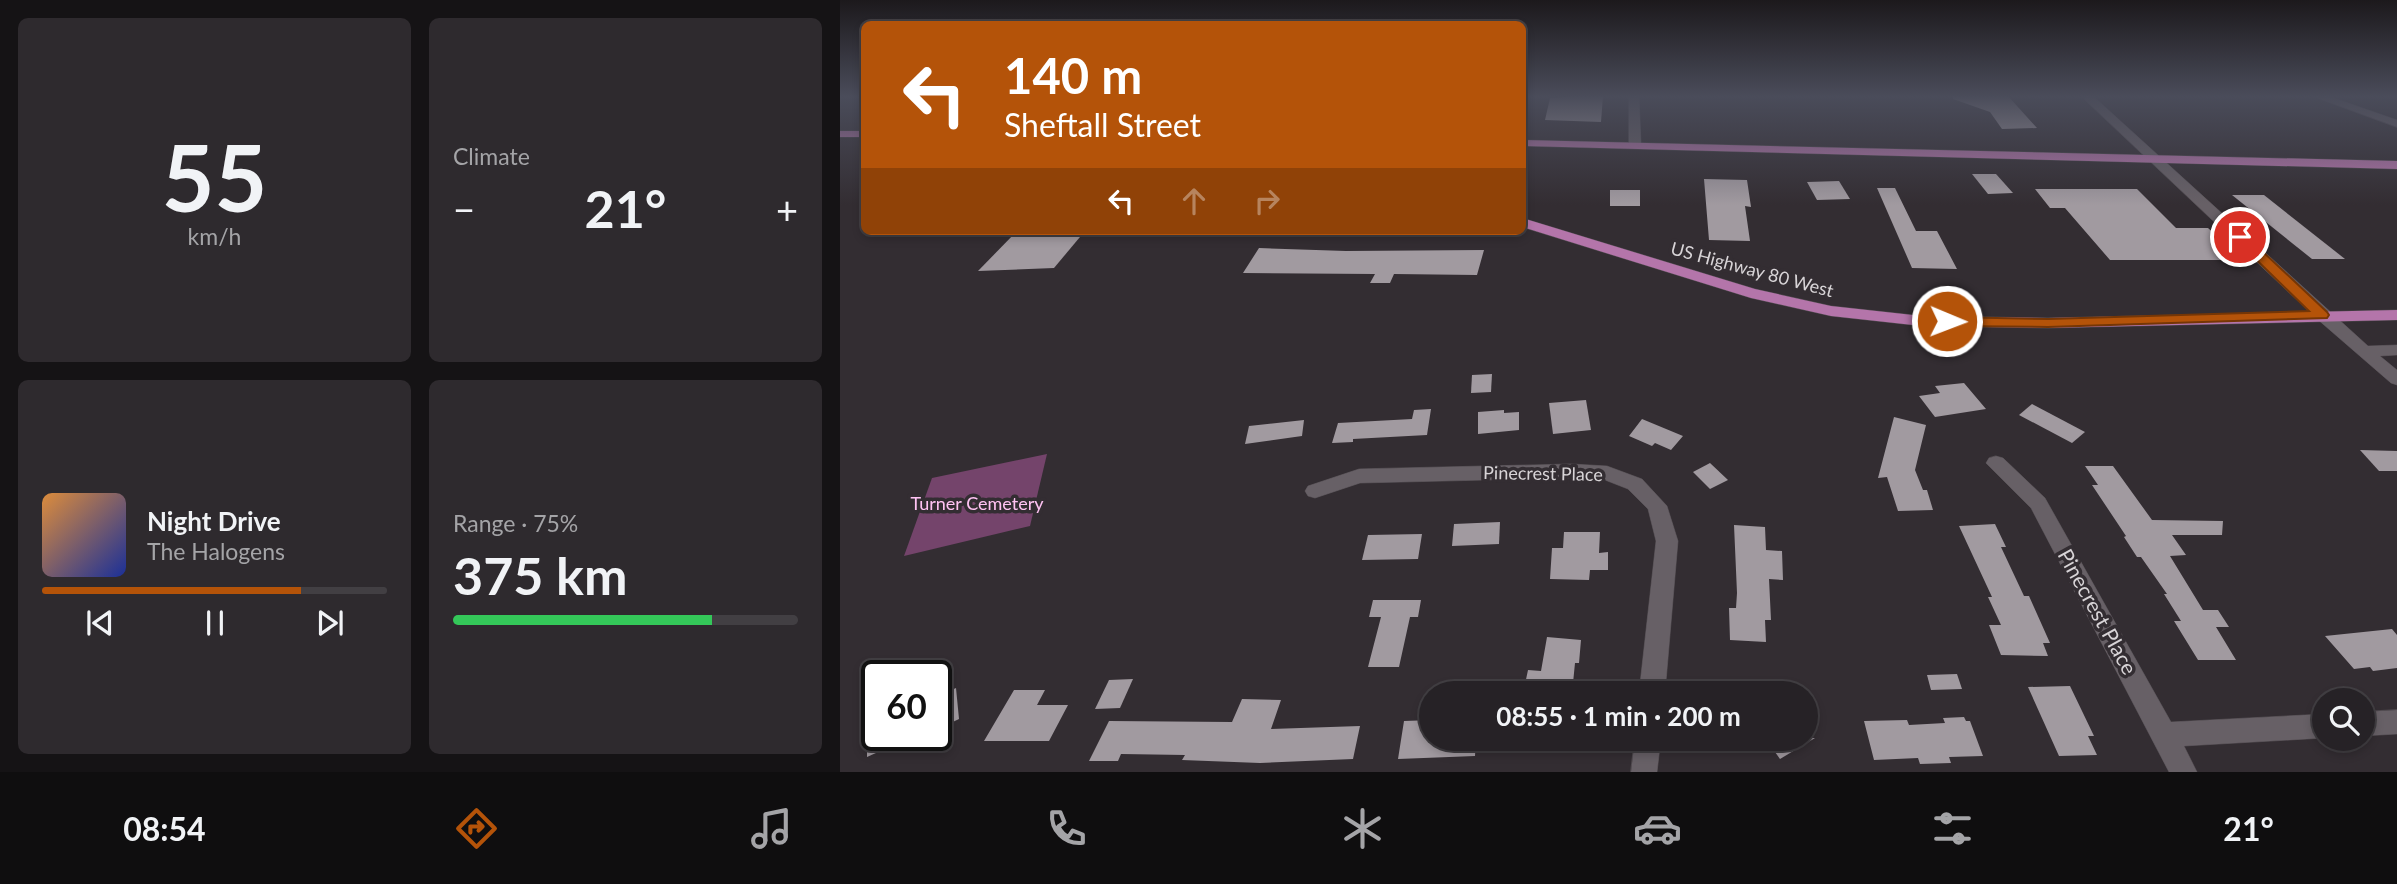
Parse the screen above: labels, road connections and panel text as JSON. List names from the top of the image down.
{
  "streets": {
    "main road": ["US Highway 80 West"],
    "street": ["Pinecrest Place"]
  },
  "parks": ["Turner Cemetery"],
  "page": {
    "tile": [
      ["55", "km/h"],
      "Climate",
      ["Range · 75%", "375 km"]
    ],
    "turn": ["140 m", "Sheftall Street"],
    "heat": ["−", "21°", "+"],
    "song": ["Night Drive", "The Halogens"],
    "limit": "60",
    "trip": "08:55 · 1 min · 200 m",
    "tabs": ["08:54", "21°"]
  }
}
